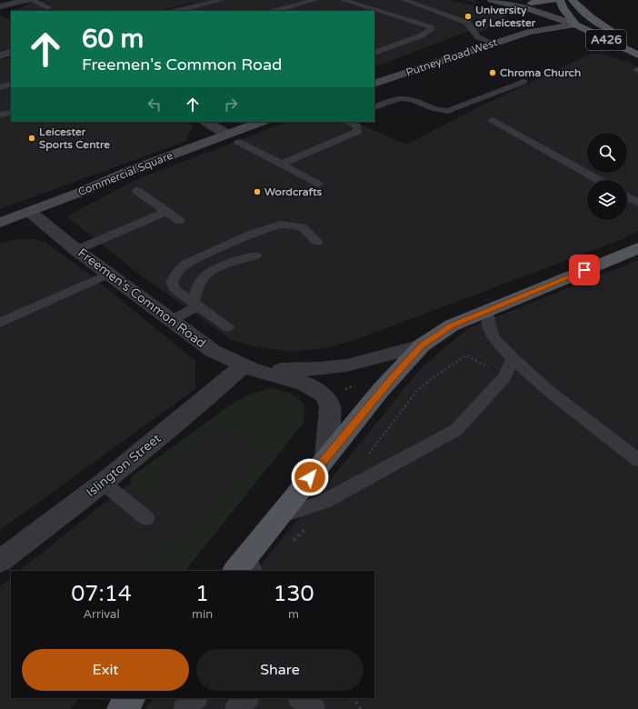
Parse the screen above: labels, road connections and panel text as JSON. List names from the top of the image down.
{
  "streets": {
    "main road": ["A426", "Freemen's Common Road"],
    "street": ["Putney Road West", "Commercial Square", "Islington Street"]
  },
  "crossings": [
    ["A426", "Putney Road West"],
    ["Commercial Square", "Freemen's Common Road"],
    ["Freemen's Common Road", "Islington Street"]
  ],
  "places": [
    "University of Leicester",
    "Chroma Church",
    "Leicester Sports Centre",
    "Wordcrafts"
  ],
  "page": {
    "turn": ["60 m", "Freemen's Common Road"],
    "eta": [
      "07:14",
      "Arrival",
      "1",
      "min",
      "130",
      "m"
    ],
    "buttons": ["Exit", "Share"]
  }
}
